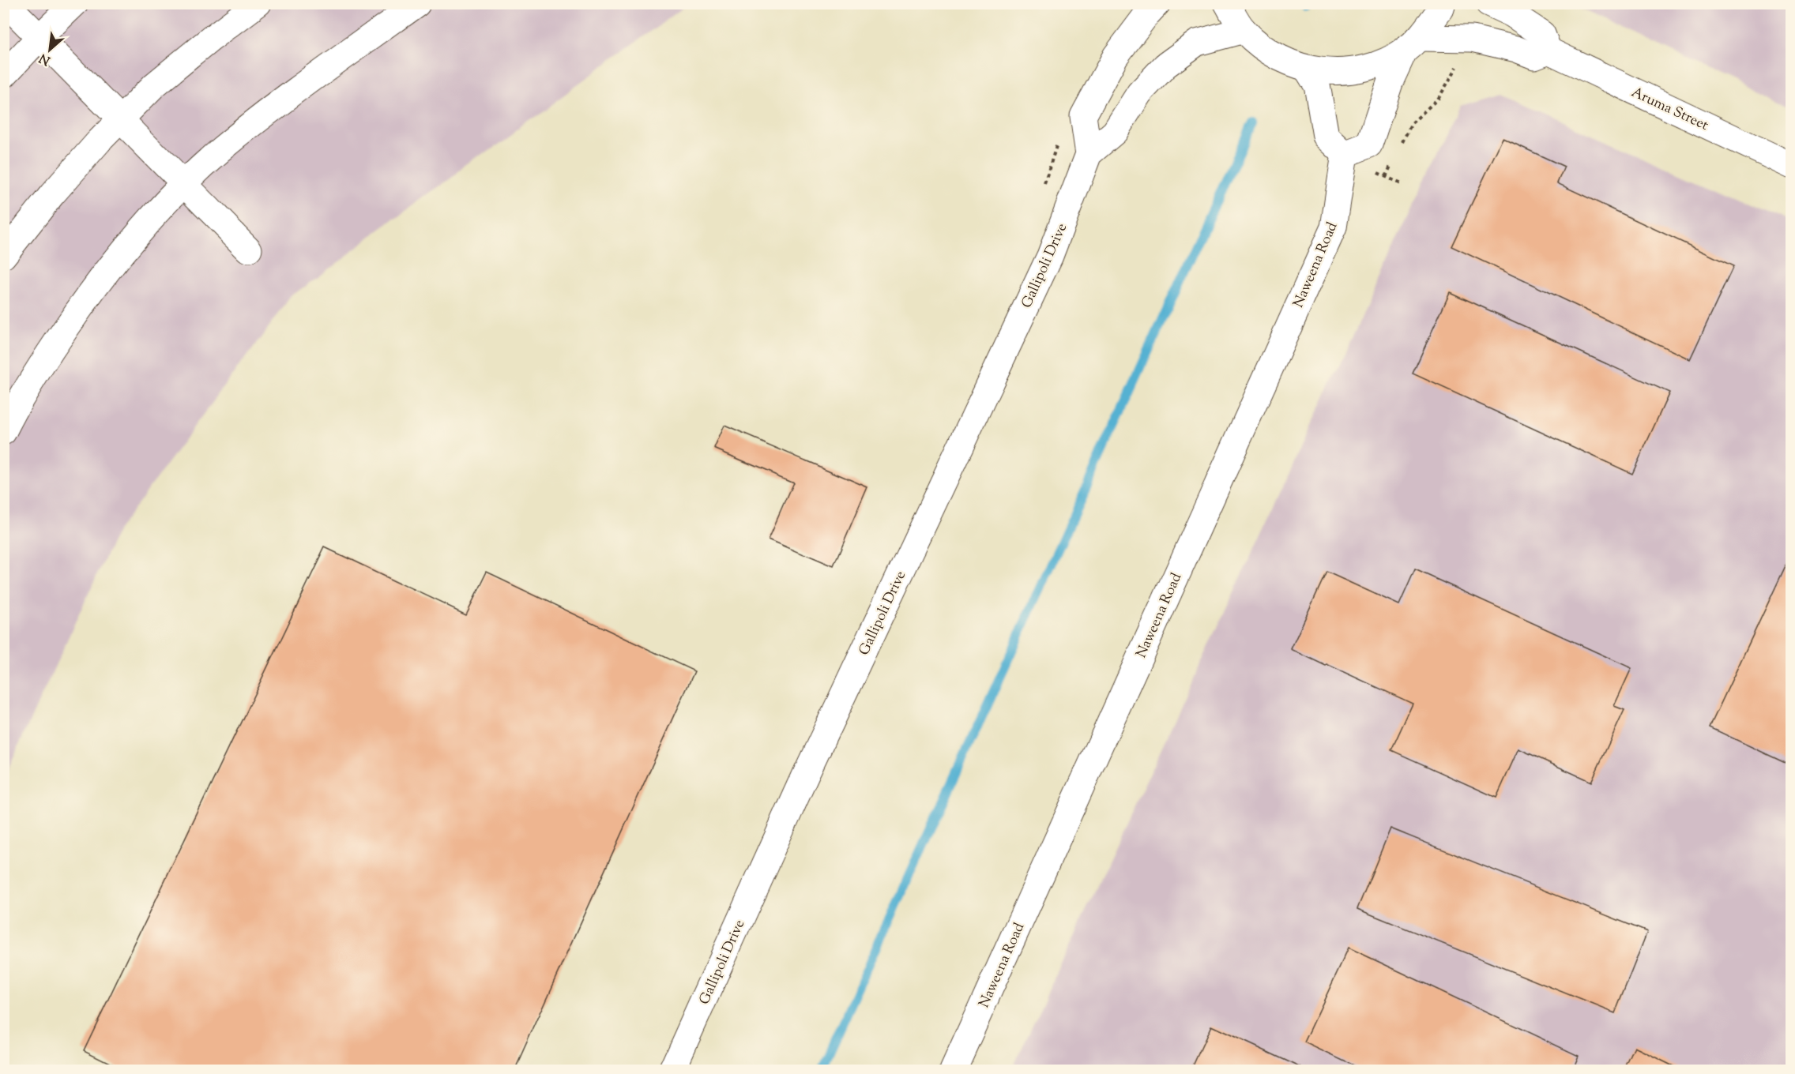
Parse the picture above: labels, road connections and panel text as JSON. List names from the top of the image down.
{
  "streets": {
    "street": ["Aruma Street", "Naweena Road", "Gallipoli Drive"]
  },
  "north": "bottom left"
}
